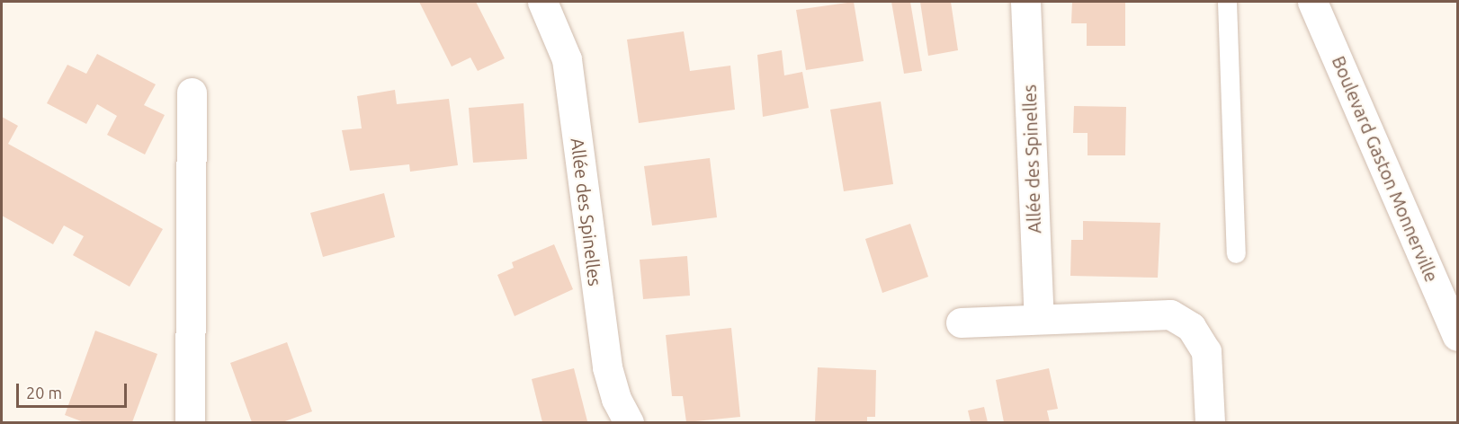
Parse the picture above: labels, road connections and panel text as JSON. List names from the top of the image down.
{
  "streets": {
    "street": ["Allée des Spinelles", "Boulevard Gaston Monnerville"]
  },
  "scale_bar": "20 m"
}
